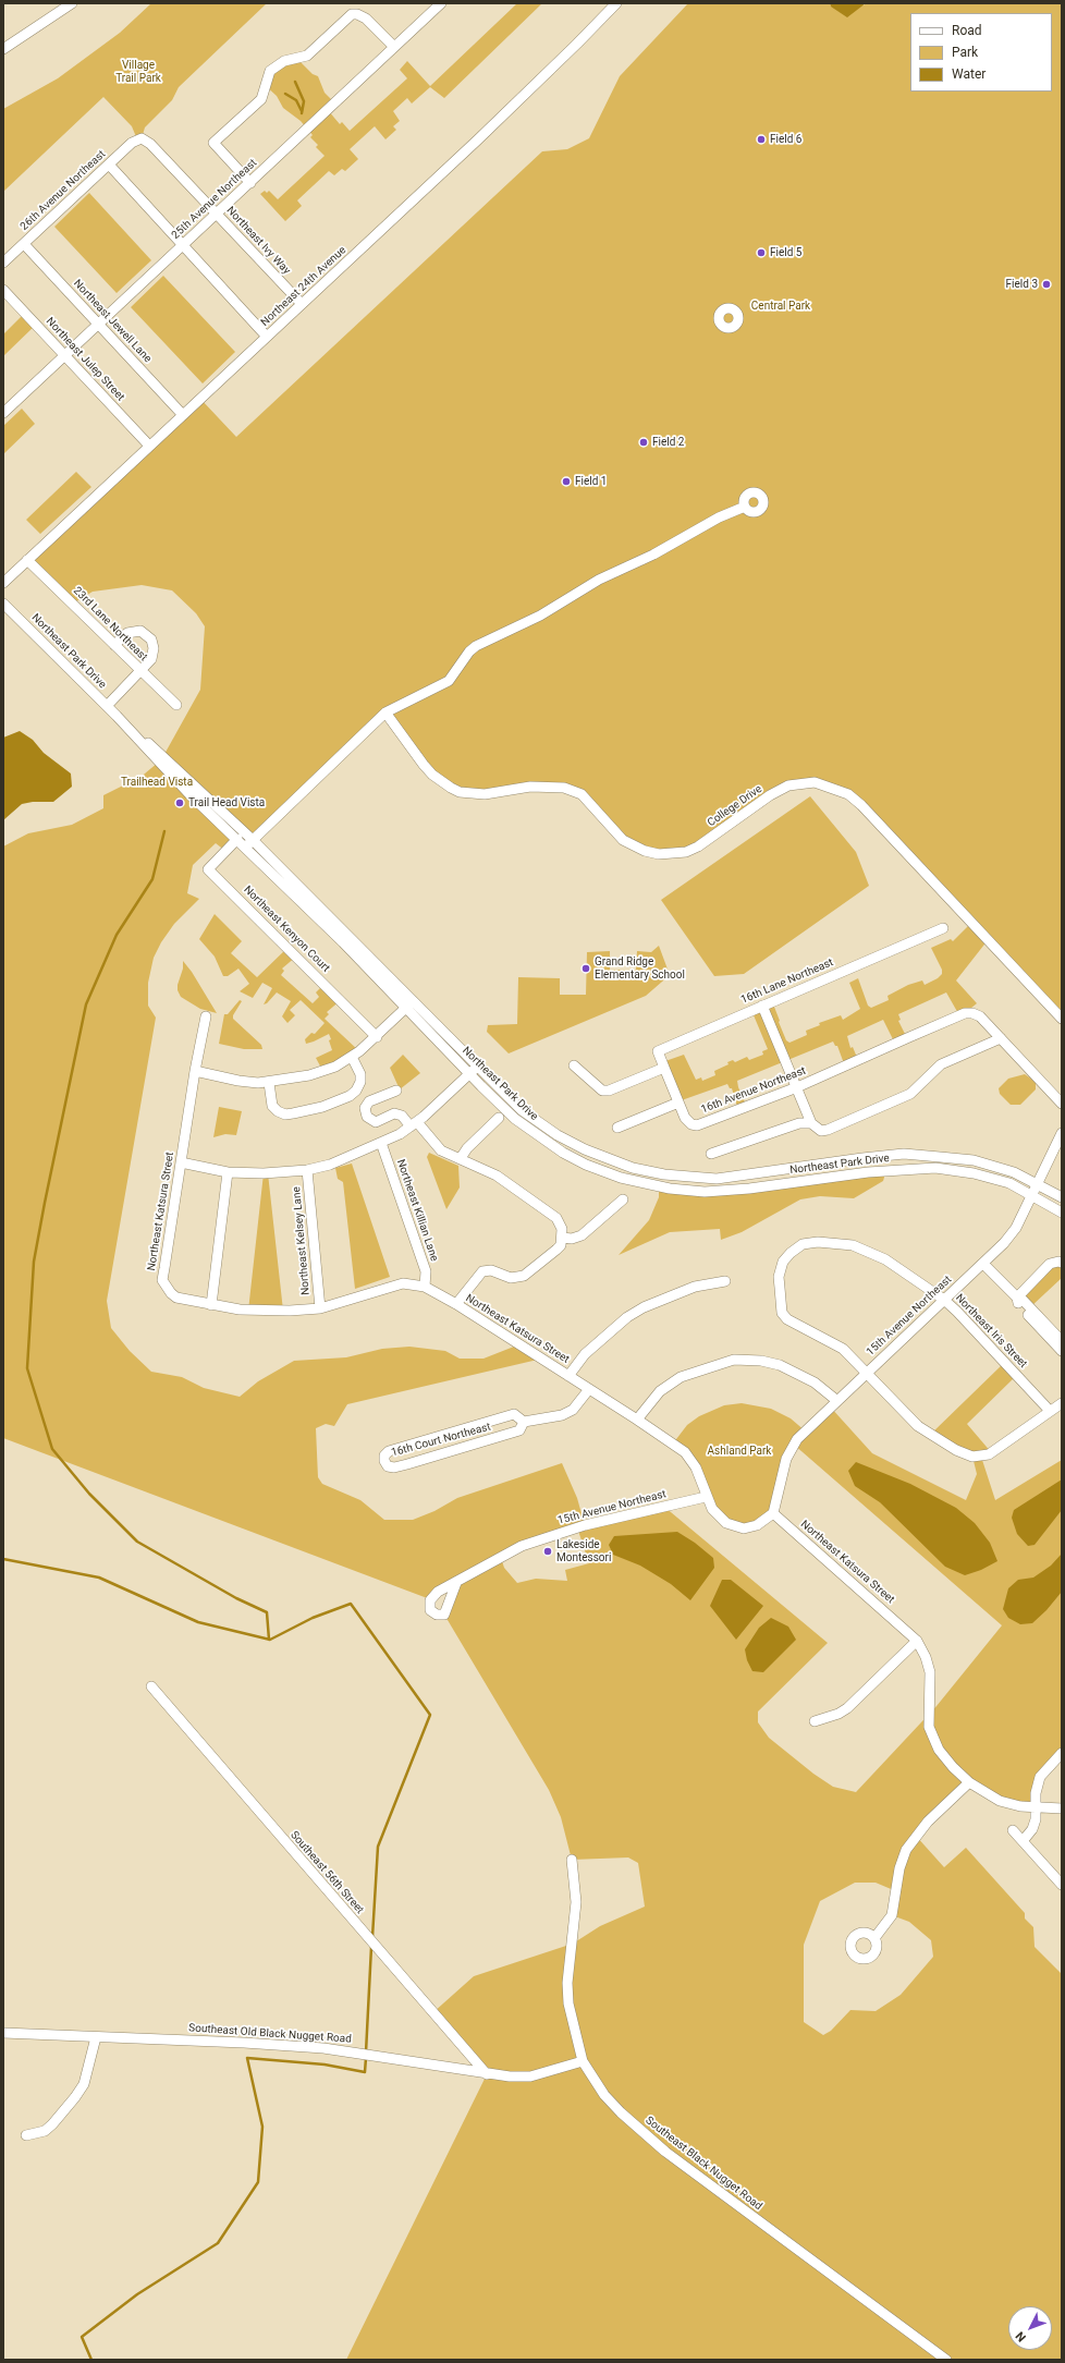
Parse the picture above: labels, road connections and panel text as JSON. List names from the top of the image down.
{
  "streets": {
    "street": [
      "26th Avenue Northeast",
      "25th Avenue Northeast",
      "Northeast Ivy Way",
      "Northeast 24th Avenue",
      "Northeast Jewell Lane",
      "Northeast Julep Street",
      "23rd Lane Northeast",
      "Northeast Park Drive",
      "College Drive",
      "Northeast Kenyon Court",
      "16th Lane Northeast",
      "16th Avenue Northeast",
      "Northeast Killian Lane",
      "Northeast Katsura Street",
      "Northeast Kelsey Lane",
      "15th Avenue Northeast",
      "Northeast Iris Street",
      "16th Court Northeast",
      "Southeast 56th Street",
      "Southeast Old Black Nugget Road",
      "Southeast Black Nugget Road"
    ]
  },
  "crossings": [
    ["26th Avenue Northeast", "Northeast Ivy Way"],
    ["26th Avenue Northeast", "Northeast Jewell Lane"],
    ["25th Avenue Northeast", "Northeast Ivy Way"],
    ["25th Avenue Northeast", "Northeast Jewell Lane"],
    ["25th Avenue Northeast", "Northeast Julep Street"],
    ["Northeast Ivy Way", "Northeast 24th Avenue"],
    ["Northeast 24th Avenue", "Northeast Jewell Lane"],
    ["Northeast 24th Avenue", "Northeast Julep Street"],
    ["Northeast 24th Avenue", "23rd Lane Northeast"],
    ["Northeast Park Drive", "Northeast Kenyon Court"],
    ["Northeast Park Drive", "15th Avenue Northeast"],
    ["16th Lane Northeast", "16th Avenue Northeast"],
    ["Northeast Killian Lane", "Northeast Katsura Street"],
    ["Northeast Katsura Street", "Northeast Kelsey Lane"],
    ["Northeast Katsura Street", "15th Avenue Northeast"],
    ["Northeast Katsura Street", "16th Court Northeast"],
    ["15th Avenue Northeast", "Northeast Iris Street"],
    ["Southeast 56th Street", "Southeast Old Black Nugget Road"],
    ["Southeast Old Black Nugget Road", "Southeast Black Nugget Road"]
  ],
  "parks": [
    "Village Trail Park",
    "Central Park",
    "Trailhead Vista",
    "Ashland Park"
  ],
  "places": [
    "Field 6",
    "Field 5",
    "Field 3",
    "Field 2",
    "Field 1",
    "Trail Head Vista",
    "Grand Ridge Elementary School",
    "Lakeside Montessori"
  ],
  "legend": ["Road", "Park", "Water"],
  "north": "bottom left"
}
